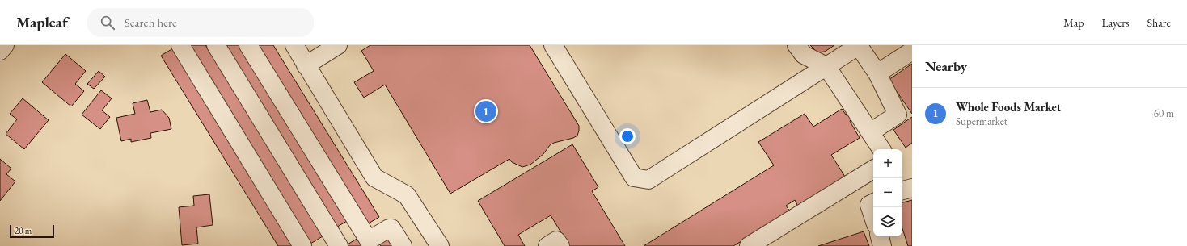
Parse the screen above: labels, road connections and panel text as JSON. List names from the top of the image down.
{
  "scale_bar": "20 m",
  "page": {
    "header": "Mapleaf",
    "search": "Search here",
    "nav": ["Map", "Layers", "Share"],
    "heading": "Nearby",
    "list": [
      {
        "mark": "1",
        "name": "Whole Foods Market",
        "note": "Supermarket",
        "value": "60 m"
      }
    ],
    "pins": "1",
    "map_buttons": ["+", "−"],
    "scale": "20 m"
  }
}
